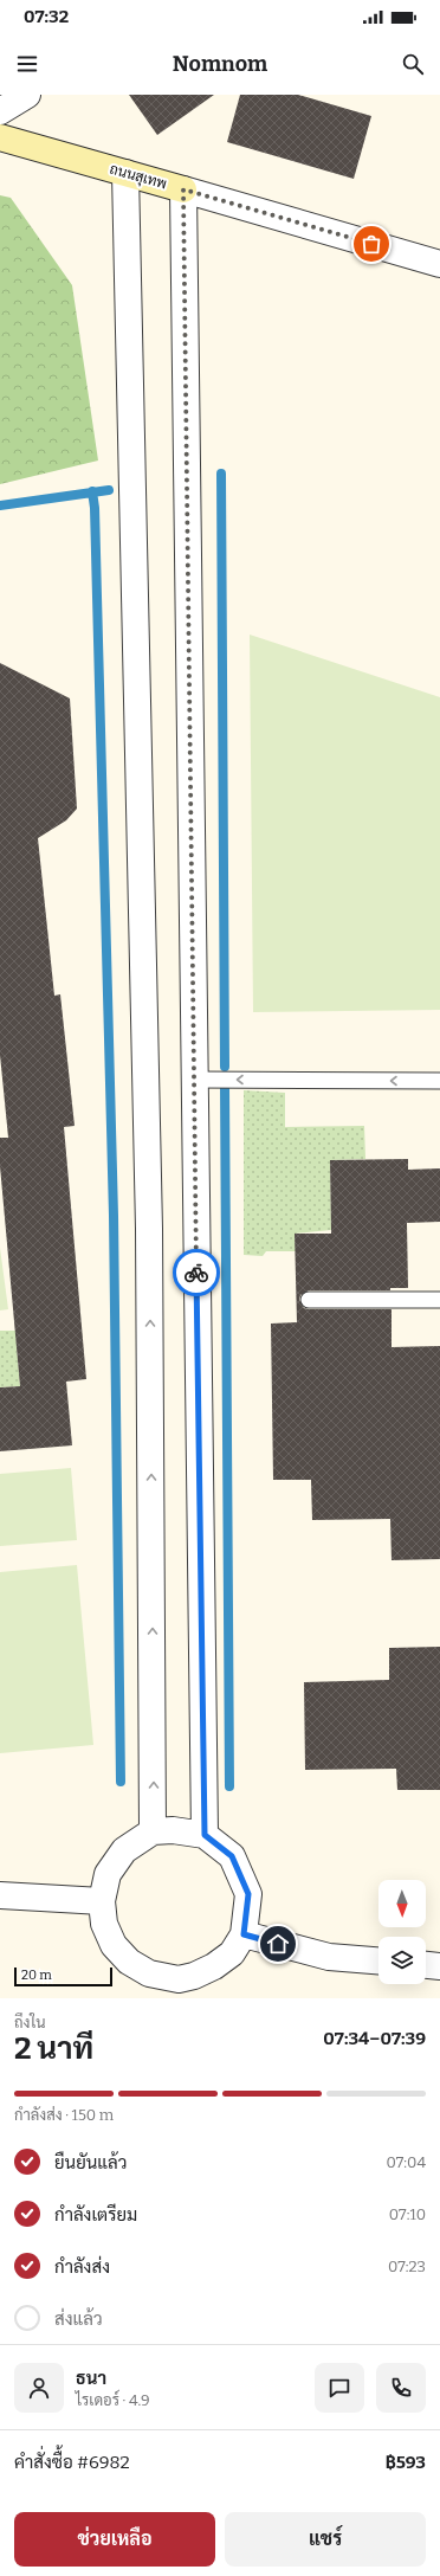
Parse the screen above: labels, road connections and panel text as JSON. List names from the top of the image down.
{
  "streets": {
    "main road": ["ถนนสุเทพ"]
  },
  "scale_bar": "20 m",
  "north": "bottom",
  "page": {
    "status": "07:32",
    "header": "Nomnom",
    "scale": "20 m",
    "heading": ["2 นาที", "ถึงใน", "07:34–07:39"],
    "panel": [
      "ธนา",
      "ไรเดอร์ · 4.9",
      "คำสั่งซื้อ #6982",
      "฿593"
    ],
    "bar": "กำลังส่ง · 150 m",
    "list": [
      ["ยืนยันแล้ว", "07:04"],
      ["กำลังเตรียม", "07:10"],
      ["กำลังส่ง", "07:23"],
      "ส่งแล้ว"
    ],
    "buttons": ["ช่วยเหลือ", "แชร์"]
  }
}
